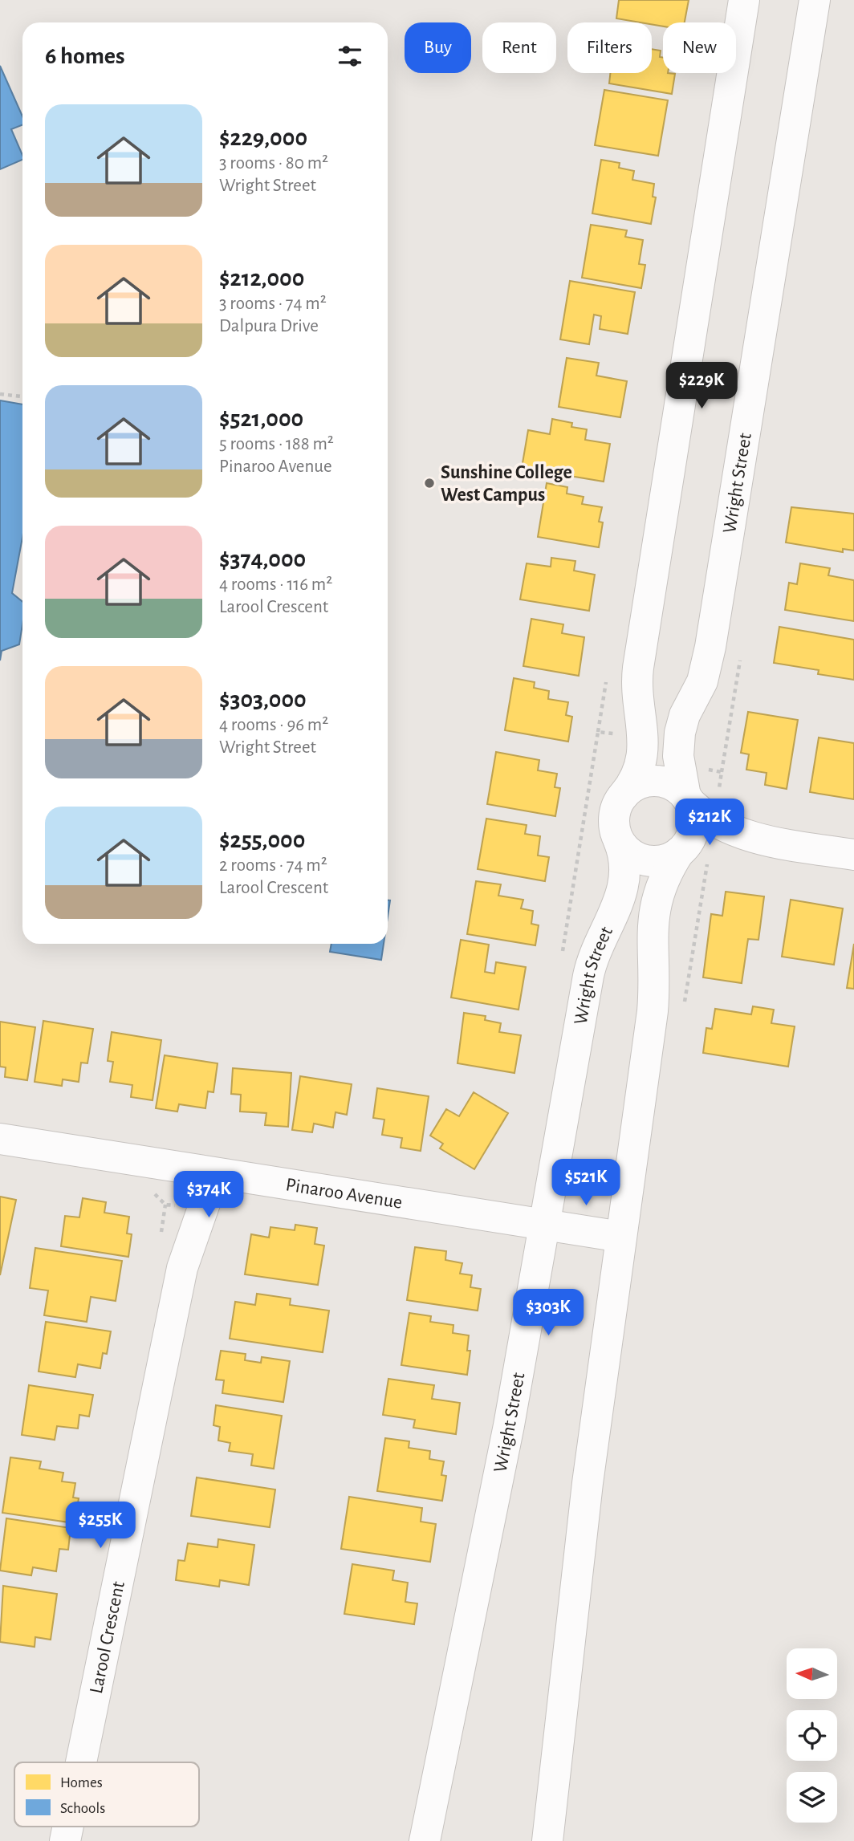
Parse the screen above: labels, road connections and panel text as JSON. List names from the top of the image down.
{
  "streets": {
    "street": ["Wright Street", "Pinaroo Avenue", "Larool Crescent"]
  },
  "crossings": [
    ["Wright Street", "Pinaroo Avenue"],
    ["Pinaroo Avenue", "Larool Crescent"]
  ],
  "places": ["Sunshine College West Campus"],
  "legend": ["Homes", "Schools"],
  "north": "left",
  "page": {
    "chip": [
      "Buy",
      "Rent",
      "Filters",
      "New"
    ],
    "heading": "6 homes",
    "list": [
      {
        "name": "$229,000",
        "note": "3 rooms · 80 m² · Wright Street"
      },
      {
        "name": "$212,000",
        "note": "3 rooms · 74 m² · Dalpura Drive"
      },
      {
        "name": "$521,000",
        "note": "5 rooms · 188 m² · Pinaroo Avenue"
      },
      {
        "name": "$374,000",
        "note": "4 rooms · 116 m² · Larool Crescent"
      },
      {
        "name": "$303,000",
        "note": "4 rooms · 96 m² · Wright Street"
      },
      {
        "name": "$255,000",
        "note": "2 rooms · 74 m² · Larool Crescent"
      }
    ],
    "price": [
      "$229K",
      "$212K",
      "$521K",
      "$374K",
      "$303K",
      "$255K"
    ]
  }
}
